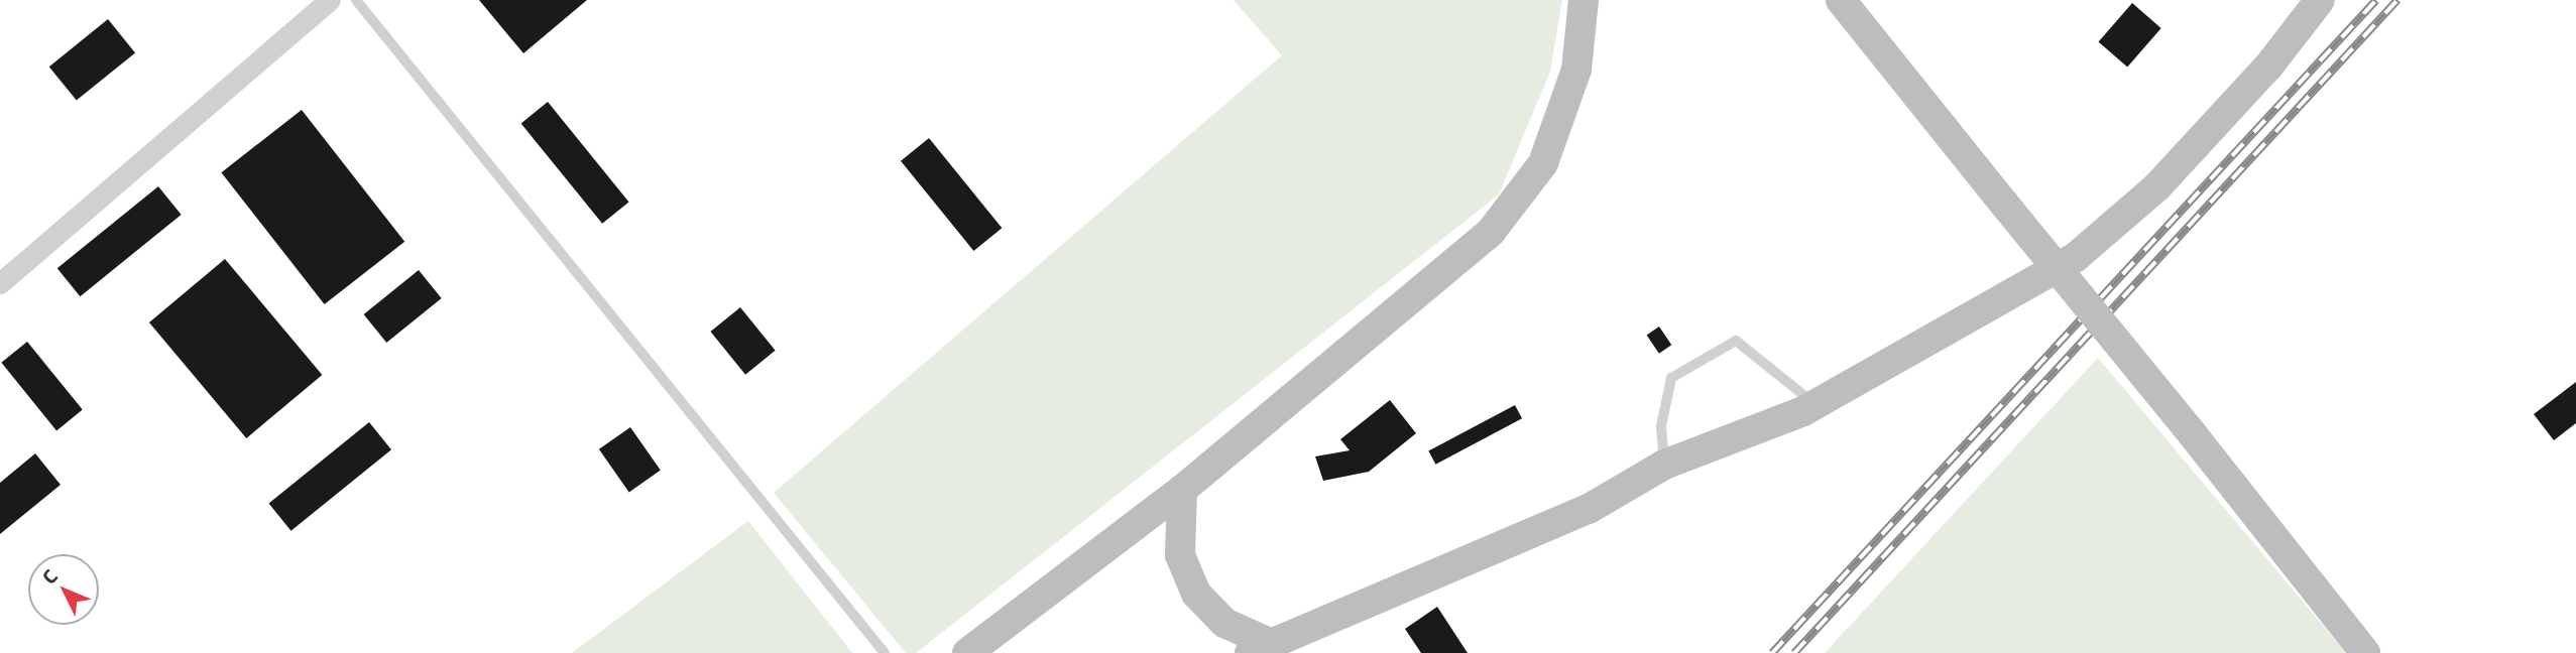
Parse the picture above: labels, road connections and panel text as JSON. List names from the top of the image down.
{
  "north": "top left"
}
